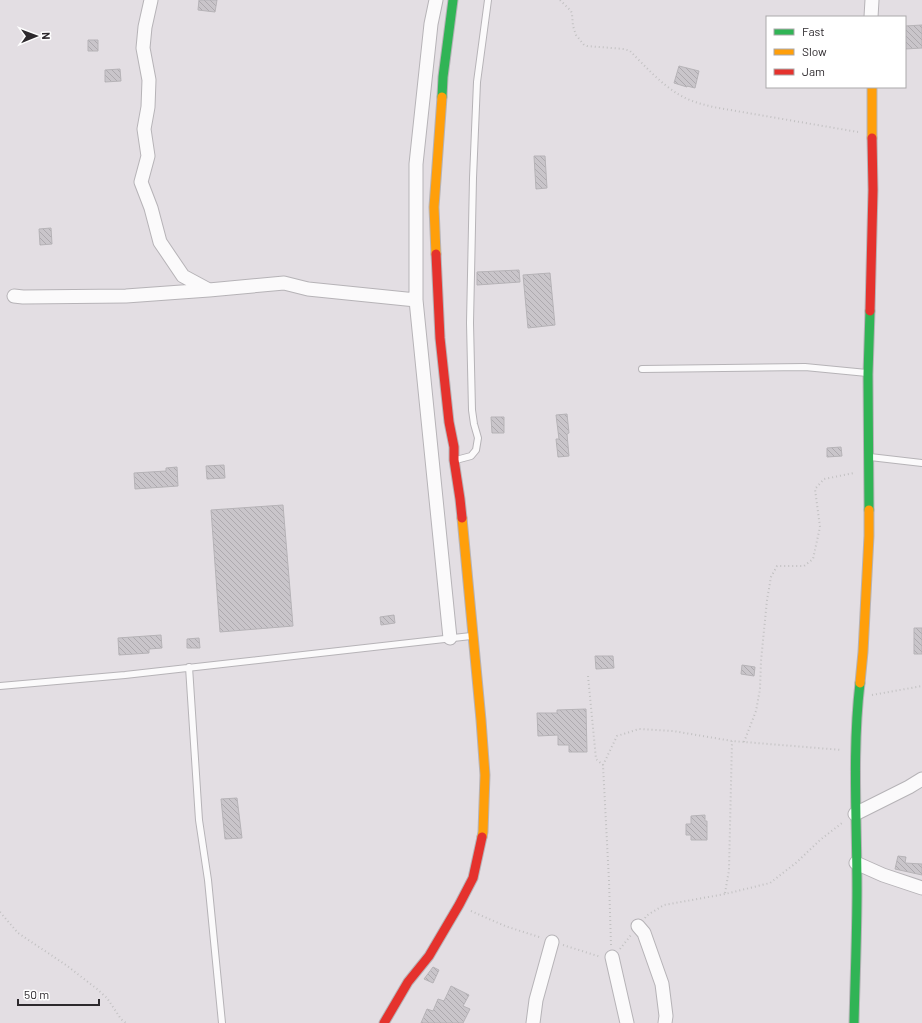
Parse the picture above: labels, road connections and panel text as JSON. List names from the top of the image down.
{
  "legend": ["Fast", "Slow", "Jam"],
  "scale_bar": "50 m",
  "north": "right"
}
